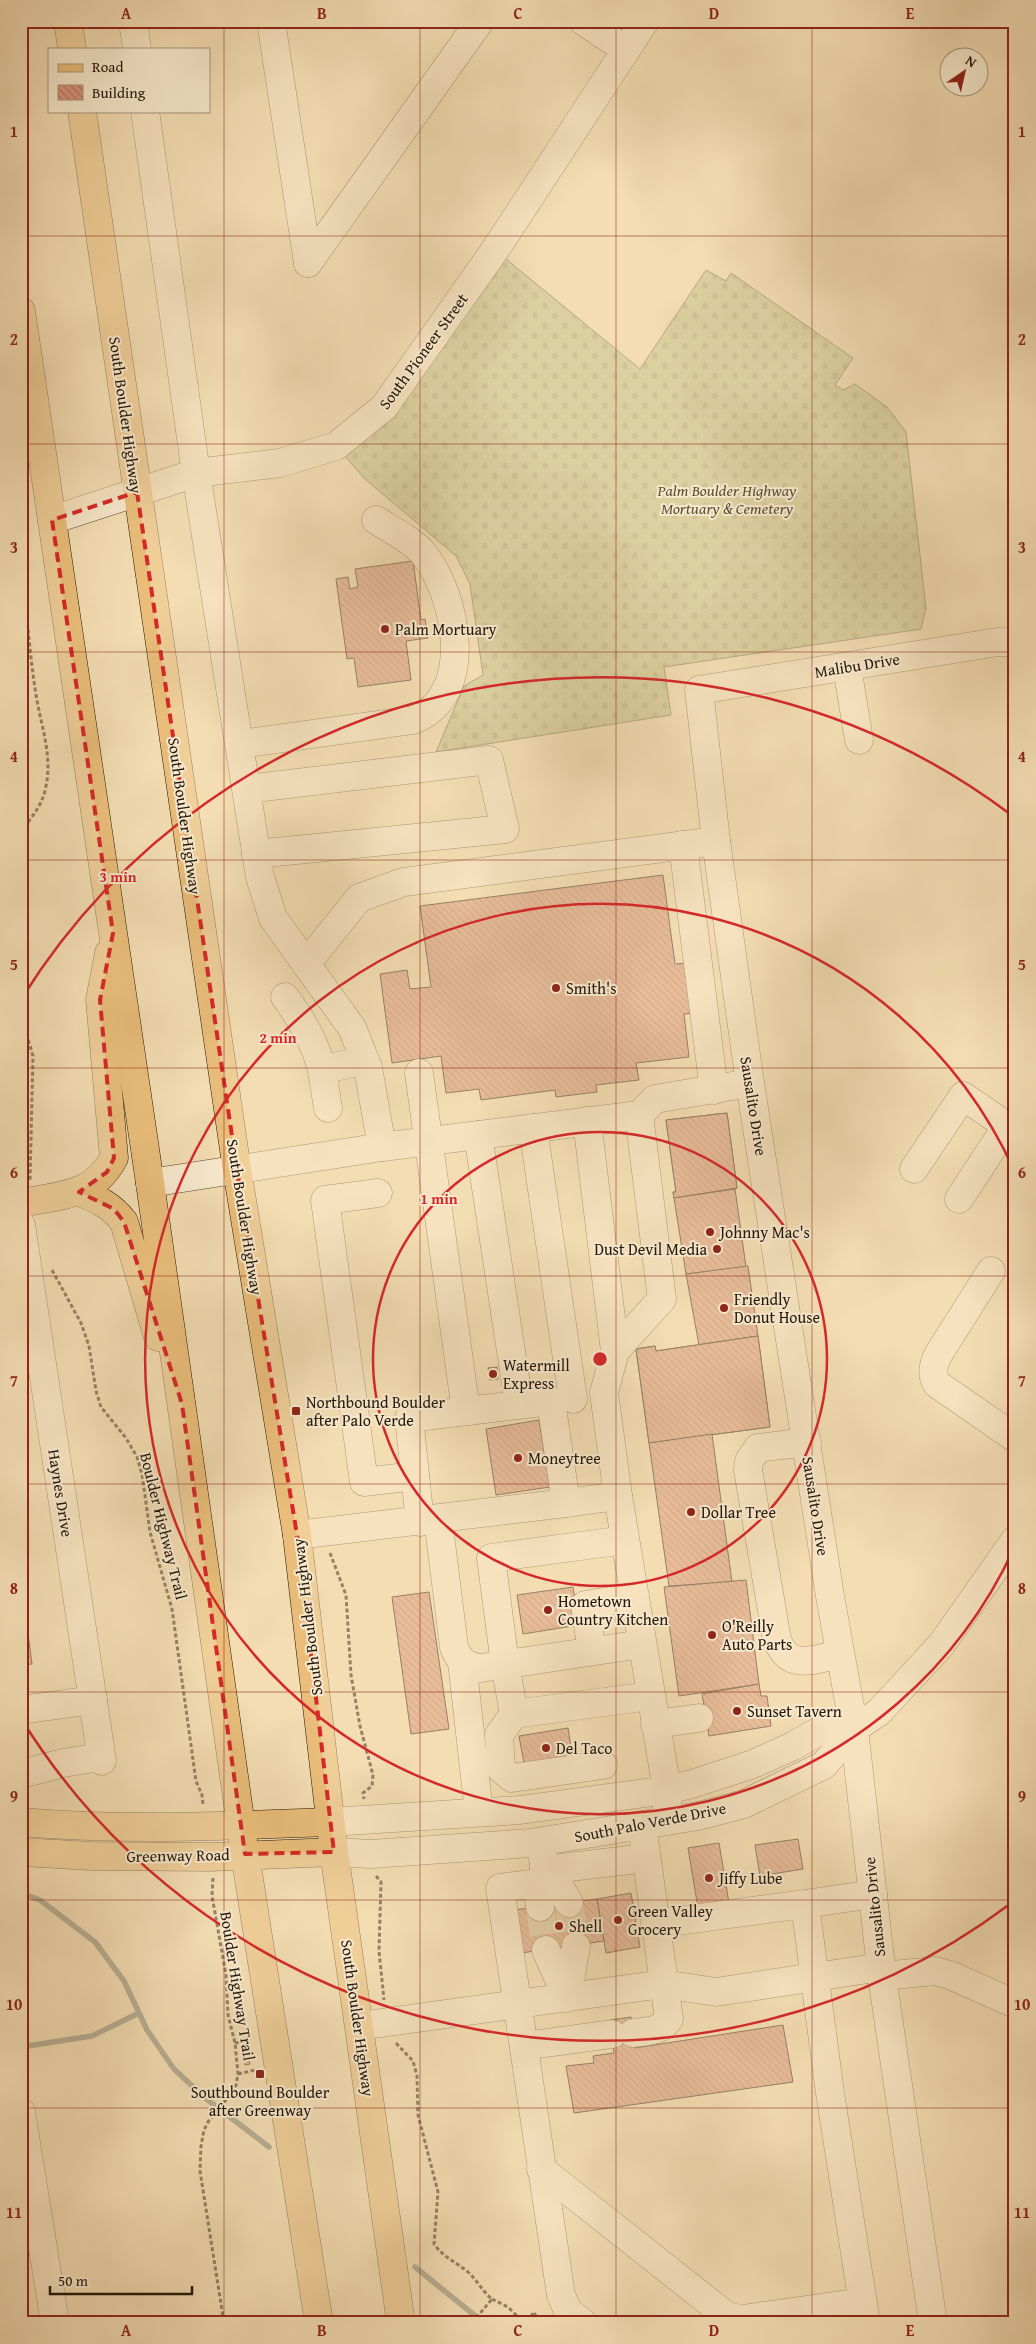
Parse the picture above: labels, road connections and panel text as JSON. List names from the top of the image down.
{
  "streets": {
    "main road": ["South Boulder Highway", "Greenway Road"],
    "street": [
      "South Pioneer Street",
      "Malibu Drive",
      "Sausalito Drive",
      "Haynes Drive",
      "South Palo Verde Drive"
    ],
    "path": ["Boulder Highway Trail"]
  },
  "crossings": [
    ["South Pioneer Street", "South Boulder Highway"],
    ["South Boulder Highway", "South Palo Verde Drive"],
    ["South Boulder Highway", "Greenway Road"],
    ["Malibu Drive", "Sausalito Drive"],
    ["Sausalito Drive", "South Palo Verde Drive"],
    ["South Palo Verde Drive", "Greenway Road"]
  ],
  "parks": ["Palm Boulder Highway Mortuary & Cemetery"],
  "places": {
    "other": [
      "Palm Mortuary",
      "Smith's",
      "Johnny Mac's",
      "Dust Devil Media",
      "Friendly Donut House",
      "Watermill Express",
      "Moneytree",
      "Dollar Tree",
      "Hometown Country Kitchen",
      "O'Reilly Auto Parts",
      "Sunset Tavern",
      "Del Taco",
      "Jiffy Lube",
      "Green Valley Grocery",
      "Shell"
    ],
    "transit": ["Northbound Boulder after Palo Verde", "Southbound Boulder after Greenway"]
  },
  "legend": ["Road", "Building"],
  "scale_bar": "50 m",
  "north": "top right",
  "grid": {
    "columns": [
      "A",
      "B",
      "C",
      "D",
      "E"
    ],
    "rows": [
      "1",
      "2",
      "3",
      "4",
      "5",
      "6",
      "7",
      "8",
      "9",
      "10",
      "11"
    ]
  },
  "rings": ["3 min", "2 min", "1 min"]
}
